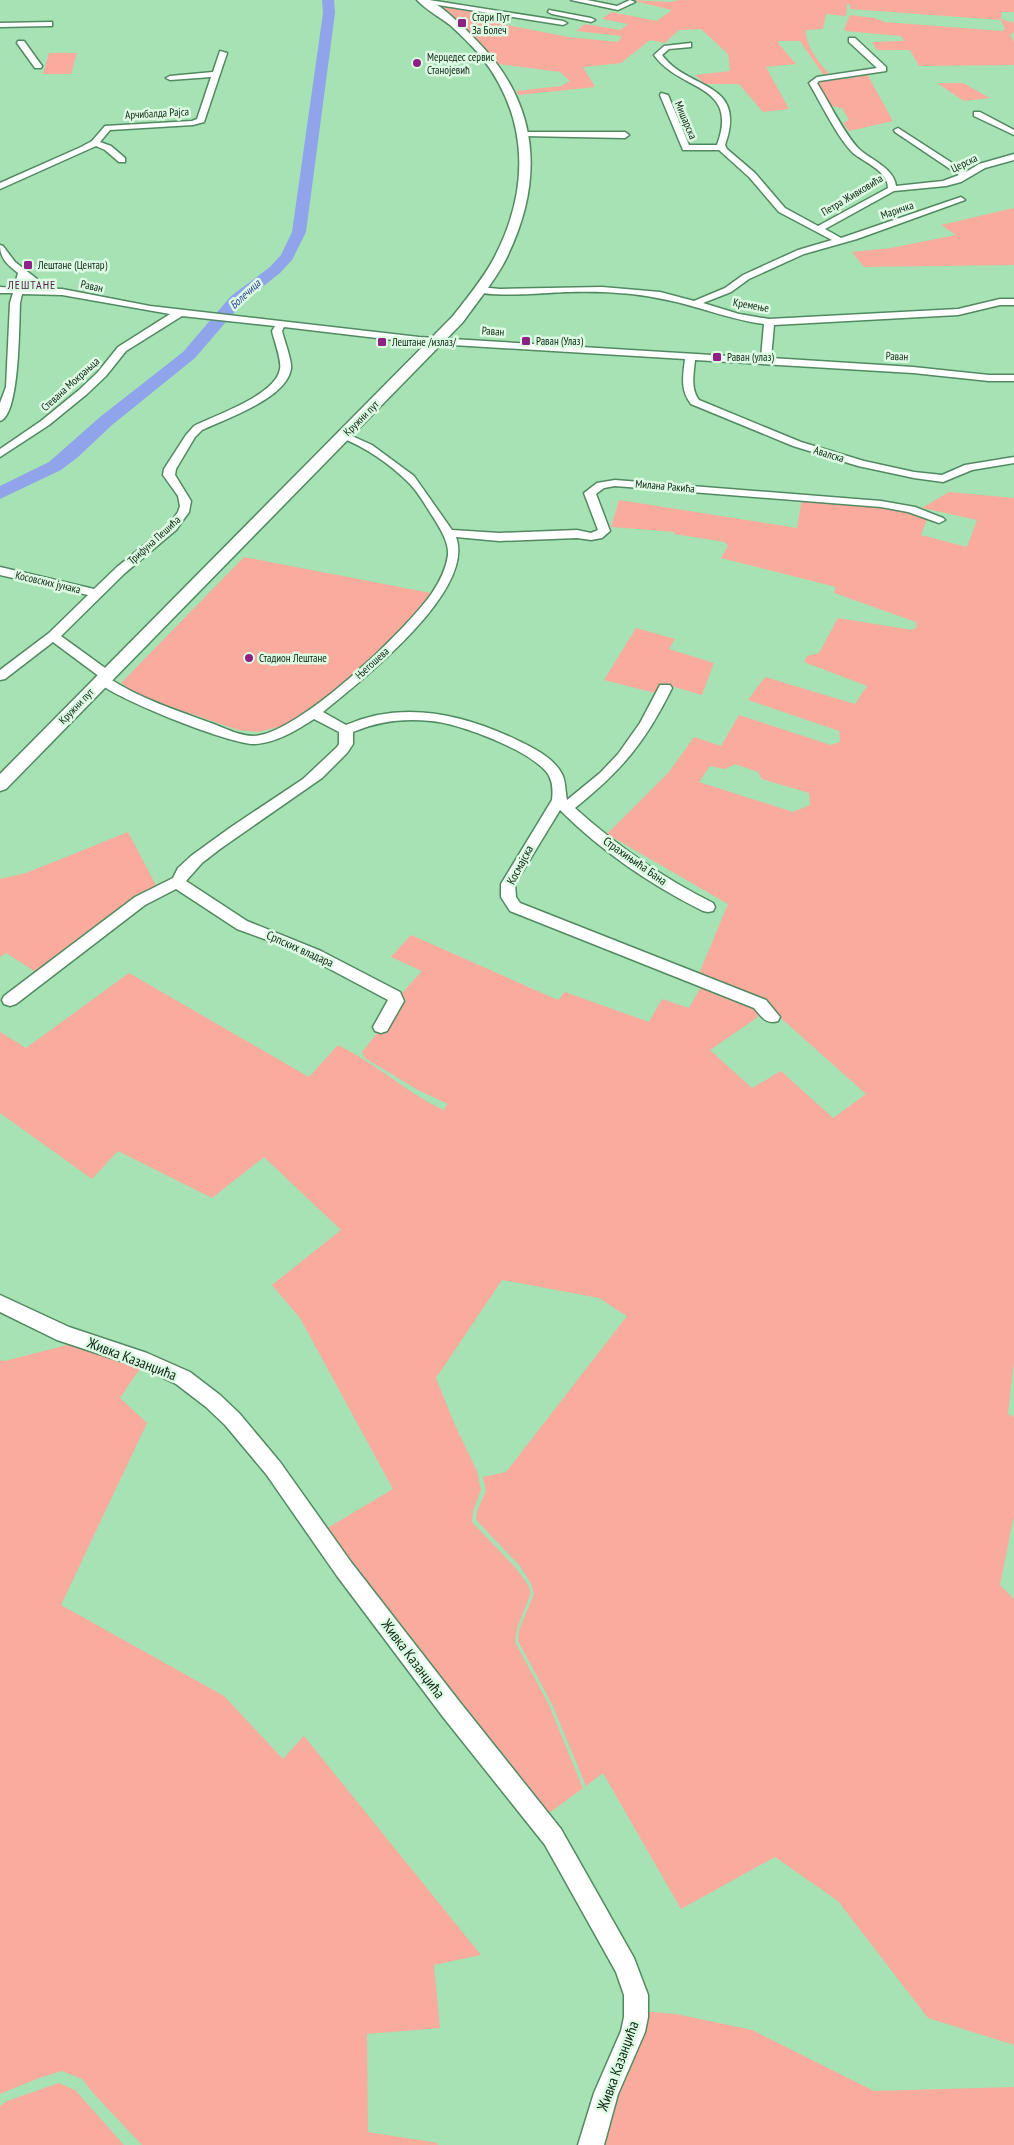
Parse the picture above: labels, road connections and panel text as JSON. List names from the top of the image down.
{
  "streets": {
    "main road": ["Кружни пут"],
    "street": [
      "Арчибалда Рајса",
      "Мишарска",
      "Церска",
      "Петра Живковића",
      "Маричка",
      "Раван",
      "Кремење",
      "Стевана Мокрањца",
      "Авалска",
      "Милана Ракића",
      "Трифуна Пешића",
      "Косовских јунака",
      "Његошева",
      "Страхињића Бана",
      "Космајска",
      "Српских владара",
      "Живка Казанџића"
    ]
  },
  "crossings": [
    ["Церска", "Петра Живковића"],
    ["Петра Живковића", "Маричка"],
    ["Раван", "Стевана Мокрањца"],
    ["Раван", "Кружни пут"],
    ["Раван", "Авалска"],
    ["Раван", "Трифуна Пешића"],
    ["Кремење", "Кружни пут"],
    ["Кружни пут", "Његошева"],
    ["Милана Ракића", "Његошева"],
    ["Трифуна Пешића", "Косовских јунака"],
    ["Страхињића Бана", "Космајска"]
  ],
  "districts": ["ЛЕШТАНЕ"],
  "water": ["Болечица"],
  "places": {
    "transit": [
      "Стари Пут За Болеч",
      "Лештане (Центар)",
      "Раван (Улаз)",
      "Лештане /излаз/",
      "Раван (улаз)"
    ],
    "other": ["Мерцедес сервис Станојевић", "Стадион Лештане"]
  }
}
